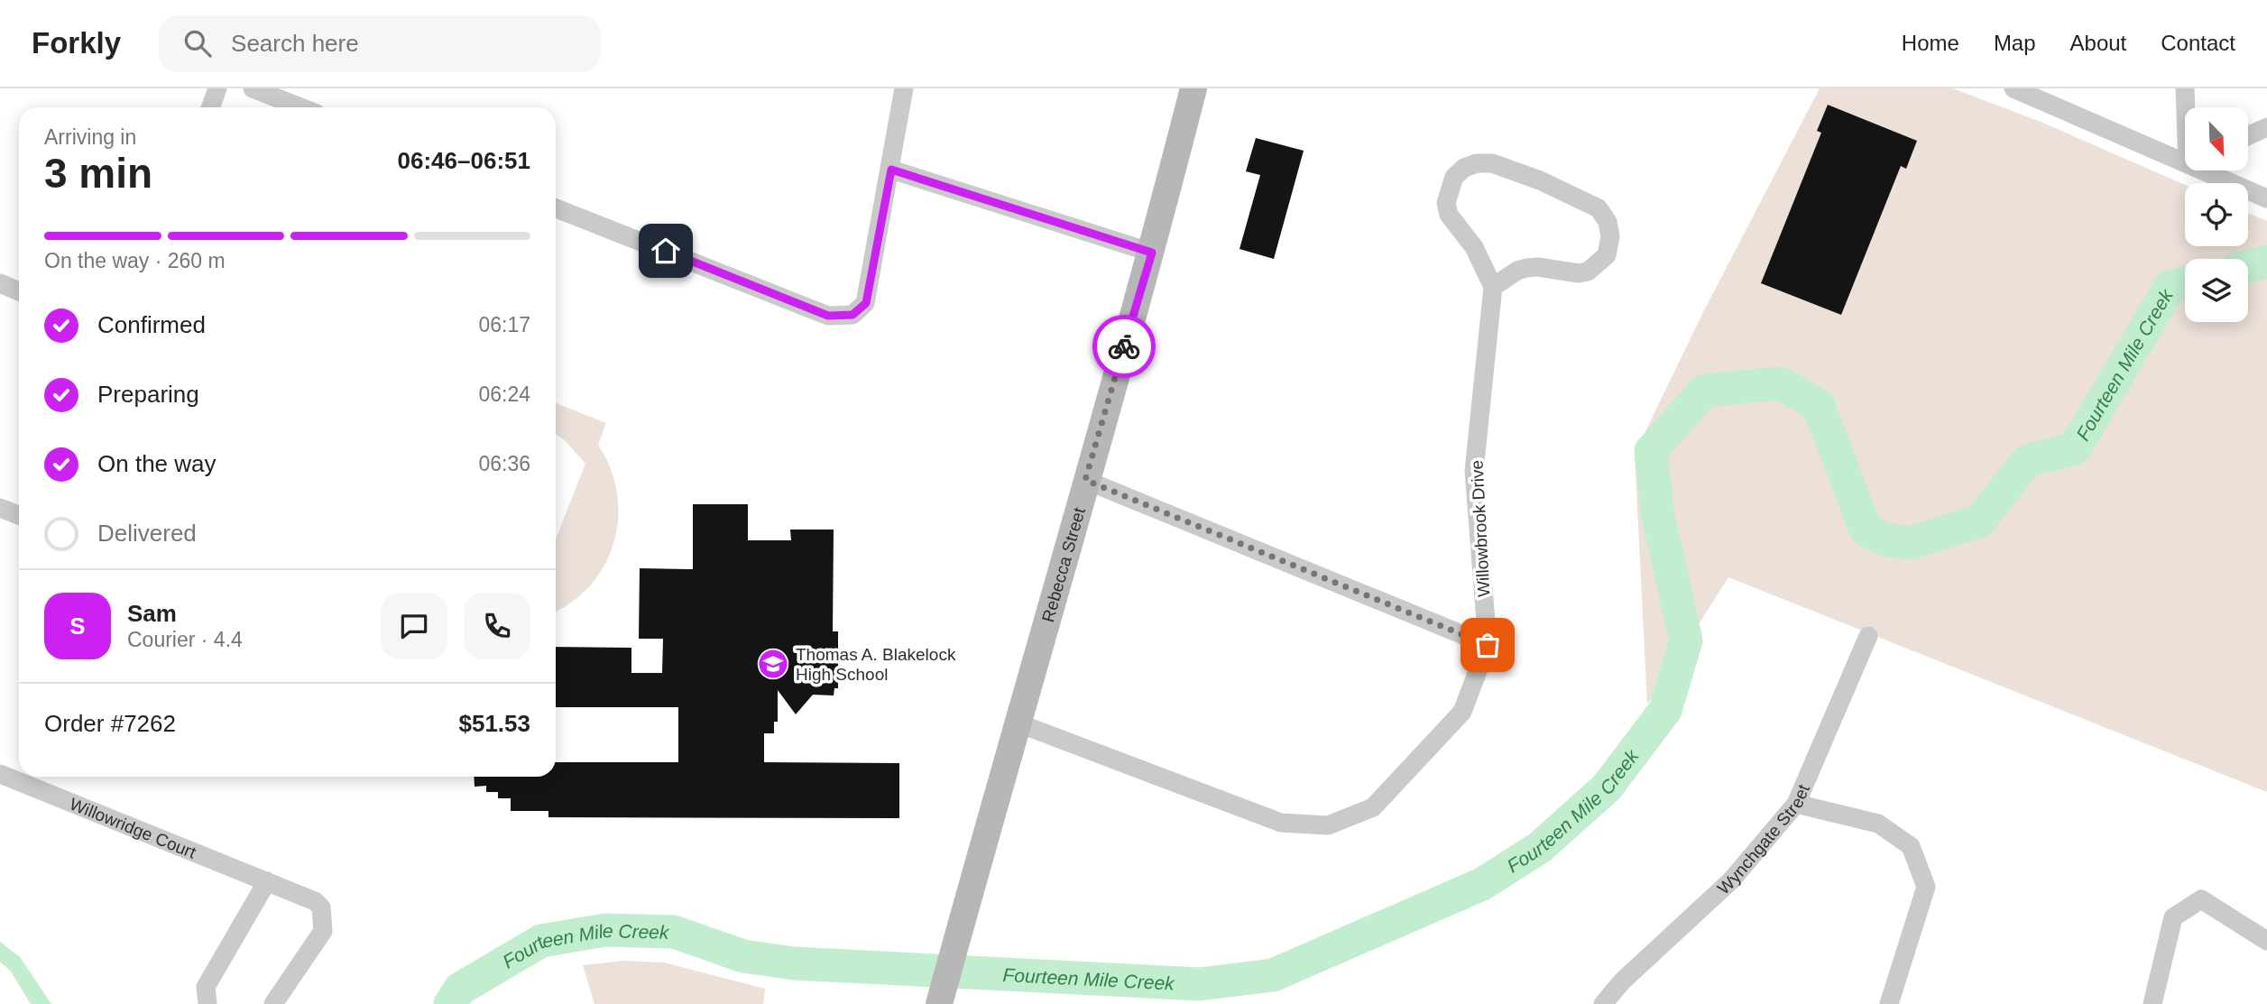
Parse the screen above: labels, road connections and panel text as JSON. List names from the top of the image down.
{
  "streets": {
    "main road": ["Rebecca Street"],
    "street": ["Willowbrook Drive", "Willowridge Court", "Wynchgate Street"]
  },
  "crossings": [
    ["Willowbrook Drive", "Rebecca Street"]
  ],
  "water": ["Fourteen Mile Creek"],
  "places": {
    "school or university": ["Thomas A. Blakelock High School"]
  },
  "north": "bottom right",
  "page": {
    "header": "Forkly",
    "search": "Search here",
    "nav": [
      "Home",
      "Map",
      "About",
      "Contact"
    ],
    "heading": ["3 min", "Arriving in", "06:46–06:51"],
    "panel": [
      "Sam",
      "Courier · 4.4",
      "Order #7262",
      "$51.53"
    ],
    "bar": "On the way · 260 m",
    "list": [
      ["Confirmed", "06:17"],
      ["Preparing", "06:24"],
      ["On the way", "06:36"],
      "Delivered"
    ],
    "round": "S"
  }
}
